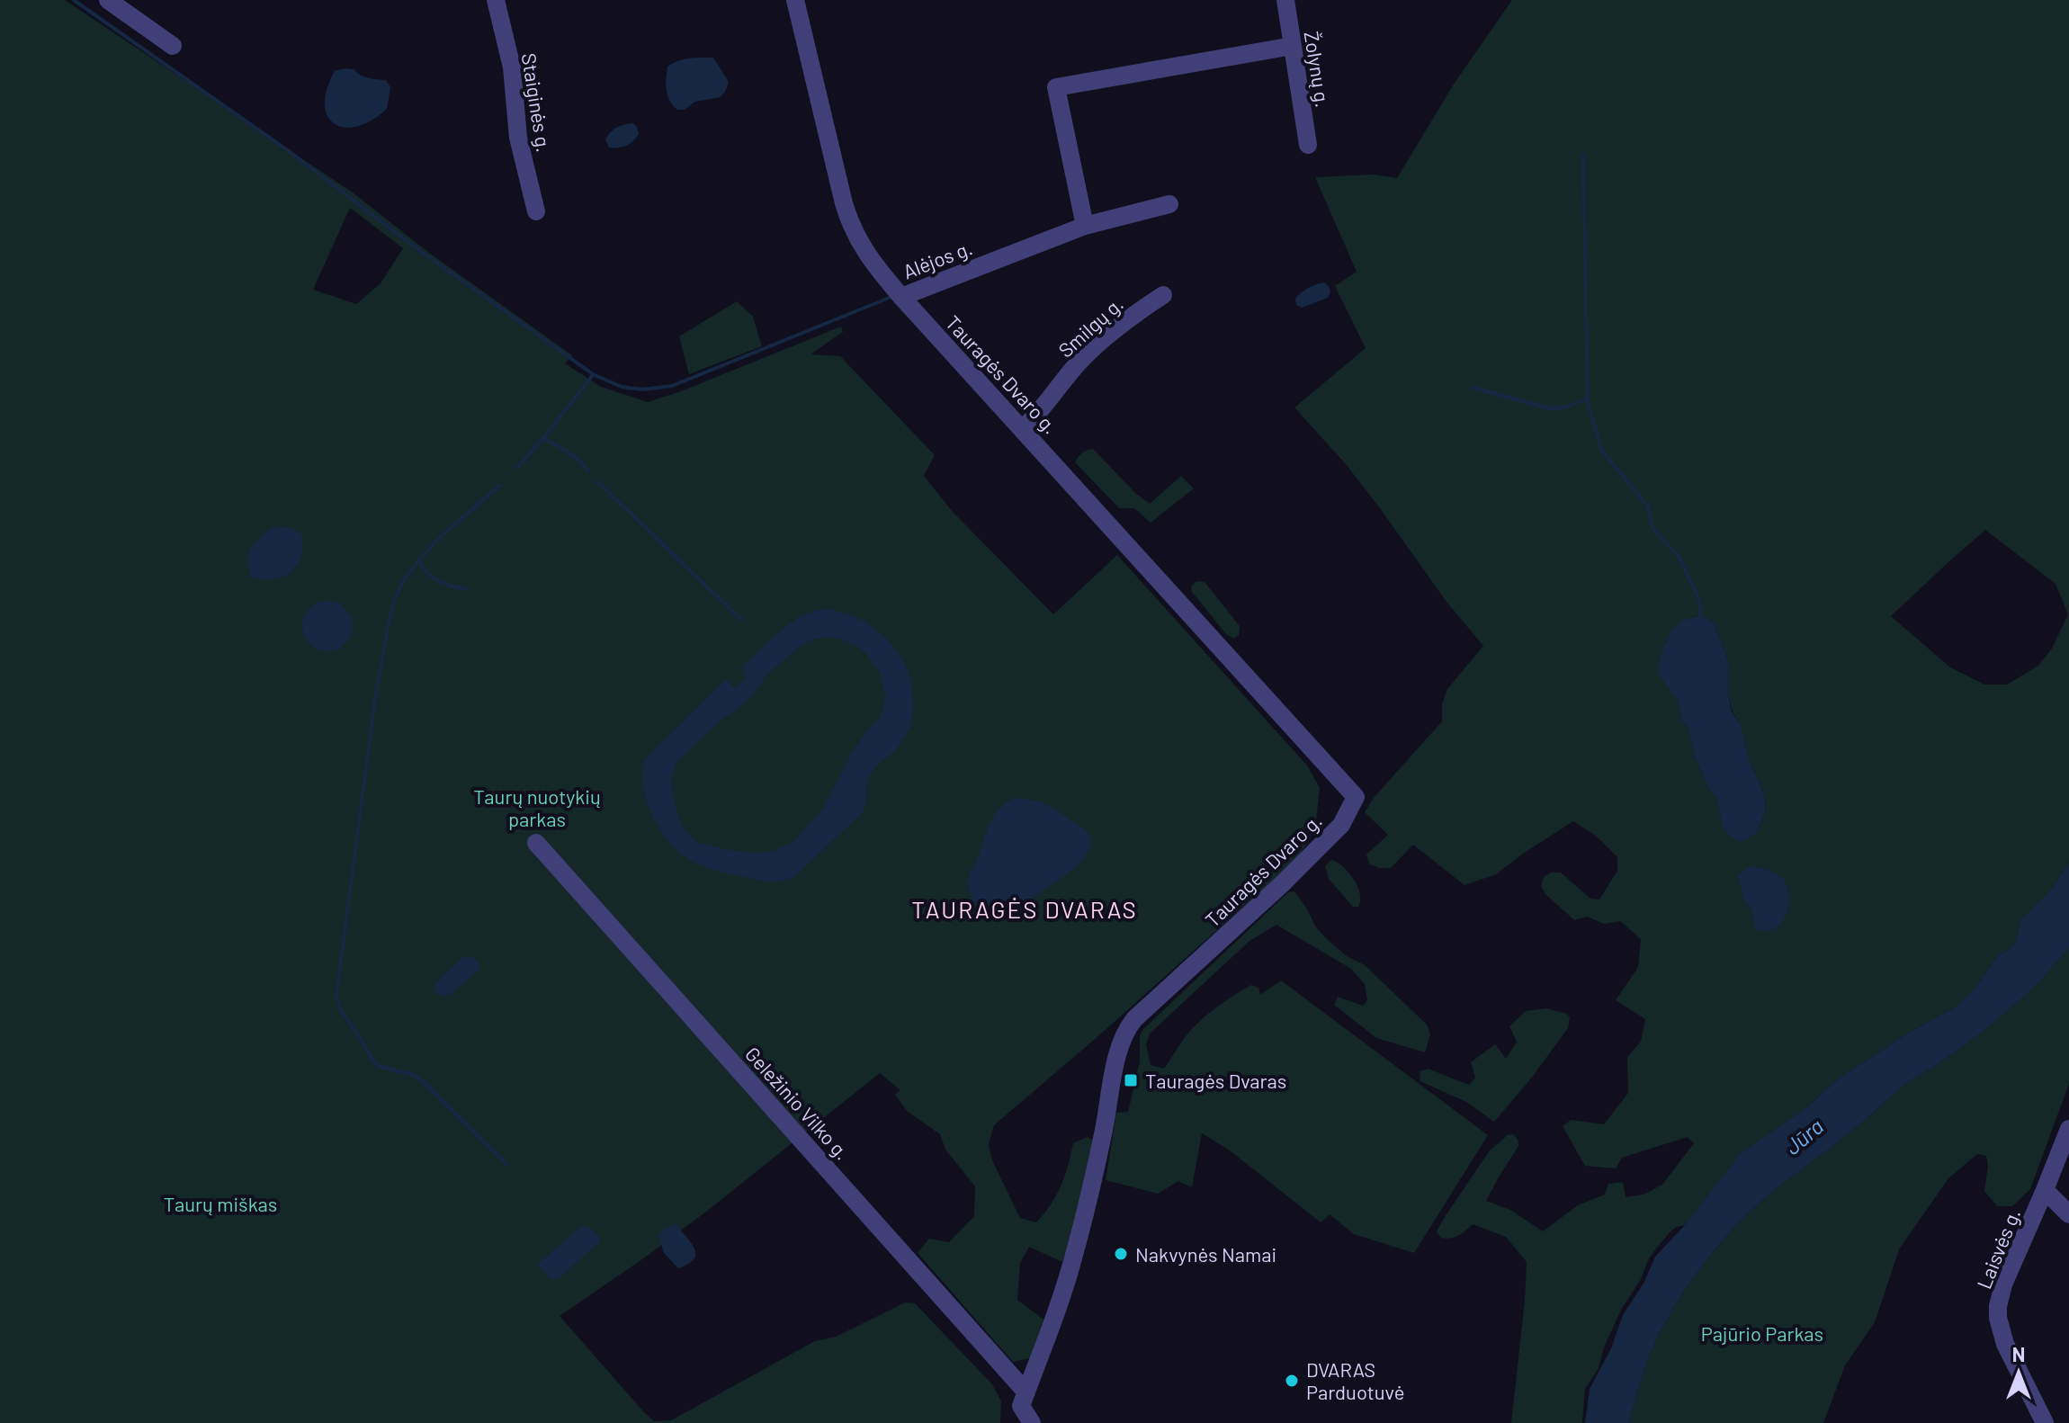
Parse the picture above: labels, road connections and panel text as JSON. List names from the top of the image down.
{
  "streets": {
    "street": [
      "Žolynų g.",
      "Staiginės g.",
      "Alėjos g.",
      "Smilgų g.",
      "Tauragės Dvaro g.",
      "Geležinio Vilko g.",
      "Laisvės g."
    ]
  },
  "crossings": [
    ["Alėjos g.", "Tauragės Dvaro g."],
    ["Smilgų g.", "Tauragės Dvaro g."],
    ["Tauragės Dvaro g.", "Geležinio Vilko g."]
  ],
  "districts": ["TAURAGĖS DVARAS"],
  "water": ["Jūra"],
  "parks": ["Taurų nuotykių parkas", "Taurų miškas", "Pajūrio Parkas"],
  "places": {
    "transit": ["Tauragės Dvaras"],
    "other": ["Nakvynės Namai", "DVARAS Parduotuvė"]
  },
  "north": "top"
}
